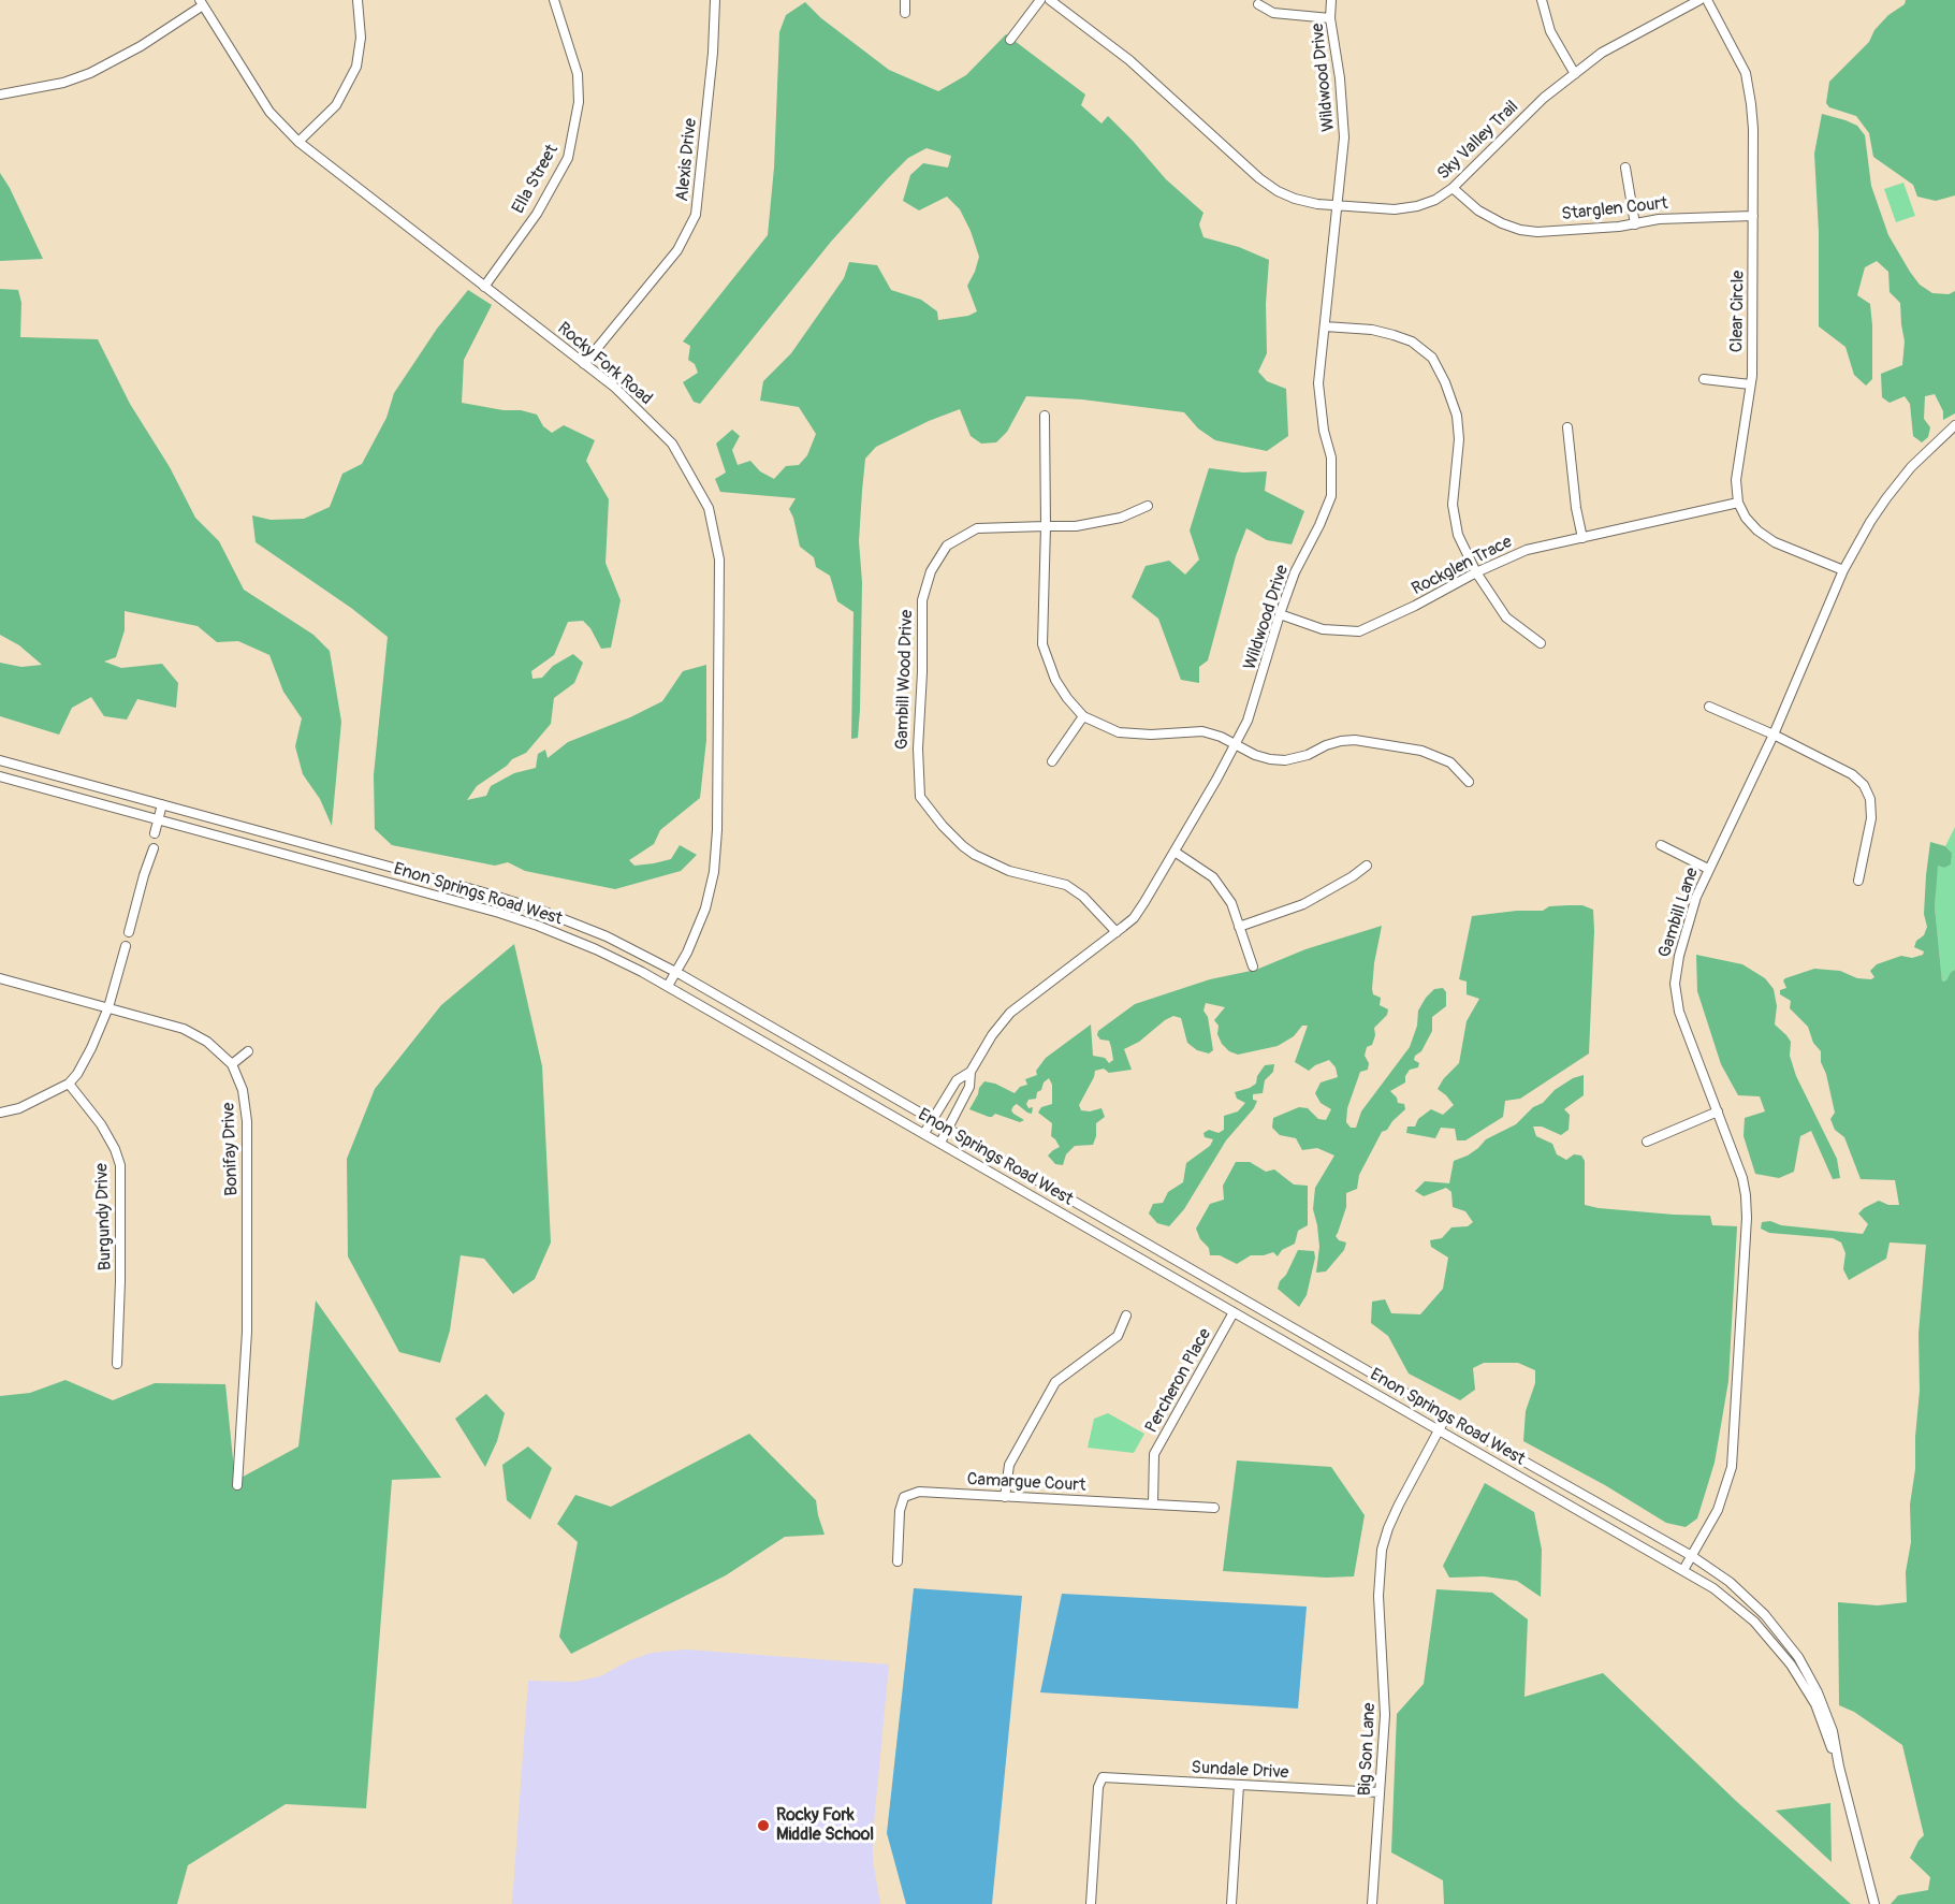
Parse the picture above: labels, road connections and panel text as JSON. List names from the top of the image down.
{
  "streets": {
    "street": [
      "Wildwood Drive",
      "Sky Valley Trail",
      "Alexis Drive",
      "Ella Street",
      "Starglen Court",
      "Clear Circle",
      "Rocky Fork Road",
      "Rockglen Trace",
      "Gambill Wood Drive",
      "Enon Springs Road West",
      "Gambill Lane",
      "Bonifay Drive",
      "Burgundy Drive",
      "Percheron Place",
      "Camargue Court",
      "Big Son Lane",
      "Sundale Drive"
    ]
  },
  "crossings": [
    ["Wildwood Drive", "Sky Valley Trail"],
    ["Wildwood Drive", "Rockglen Trace"],
    ["Wildwood Drive", "Gambill Wood Drive"],
    ["Wildwood Drive", "Enon Springs Road West"],
    ["Sky Valley Trail", "Starglen Court"],
    ["Alexis Drive", "Rocky Fork Road"],
    ["Ella Street", "Rocky Fork Road"],
    ["Starglen Court", "Clear Circle"],
    ["Clear Circle", "Rockglen Trace"],
    ["Rocky Fork Road", "Enon Springs Road West"],
    ["Enon Springs Road West", "Gambill Lane"],
    ["Enon Springs Road West", "Percheron Place"],
    ["Enon Springs Road West", "Big Son Lane"],
    ["Percheron Place", "Camargue Court"],
    ["Big Son Lane", "Sundale Drive"]
  ],
  "places": ["Rocky Fork Middle School"]
}
